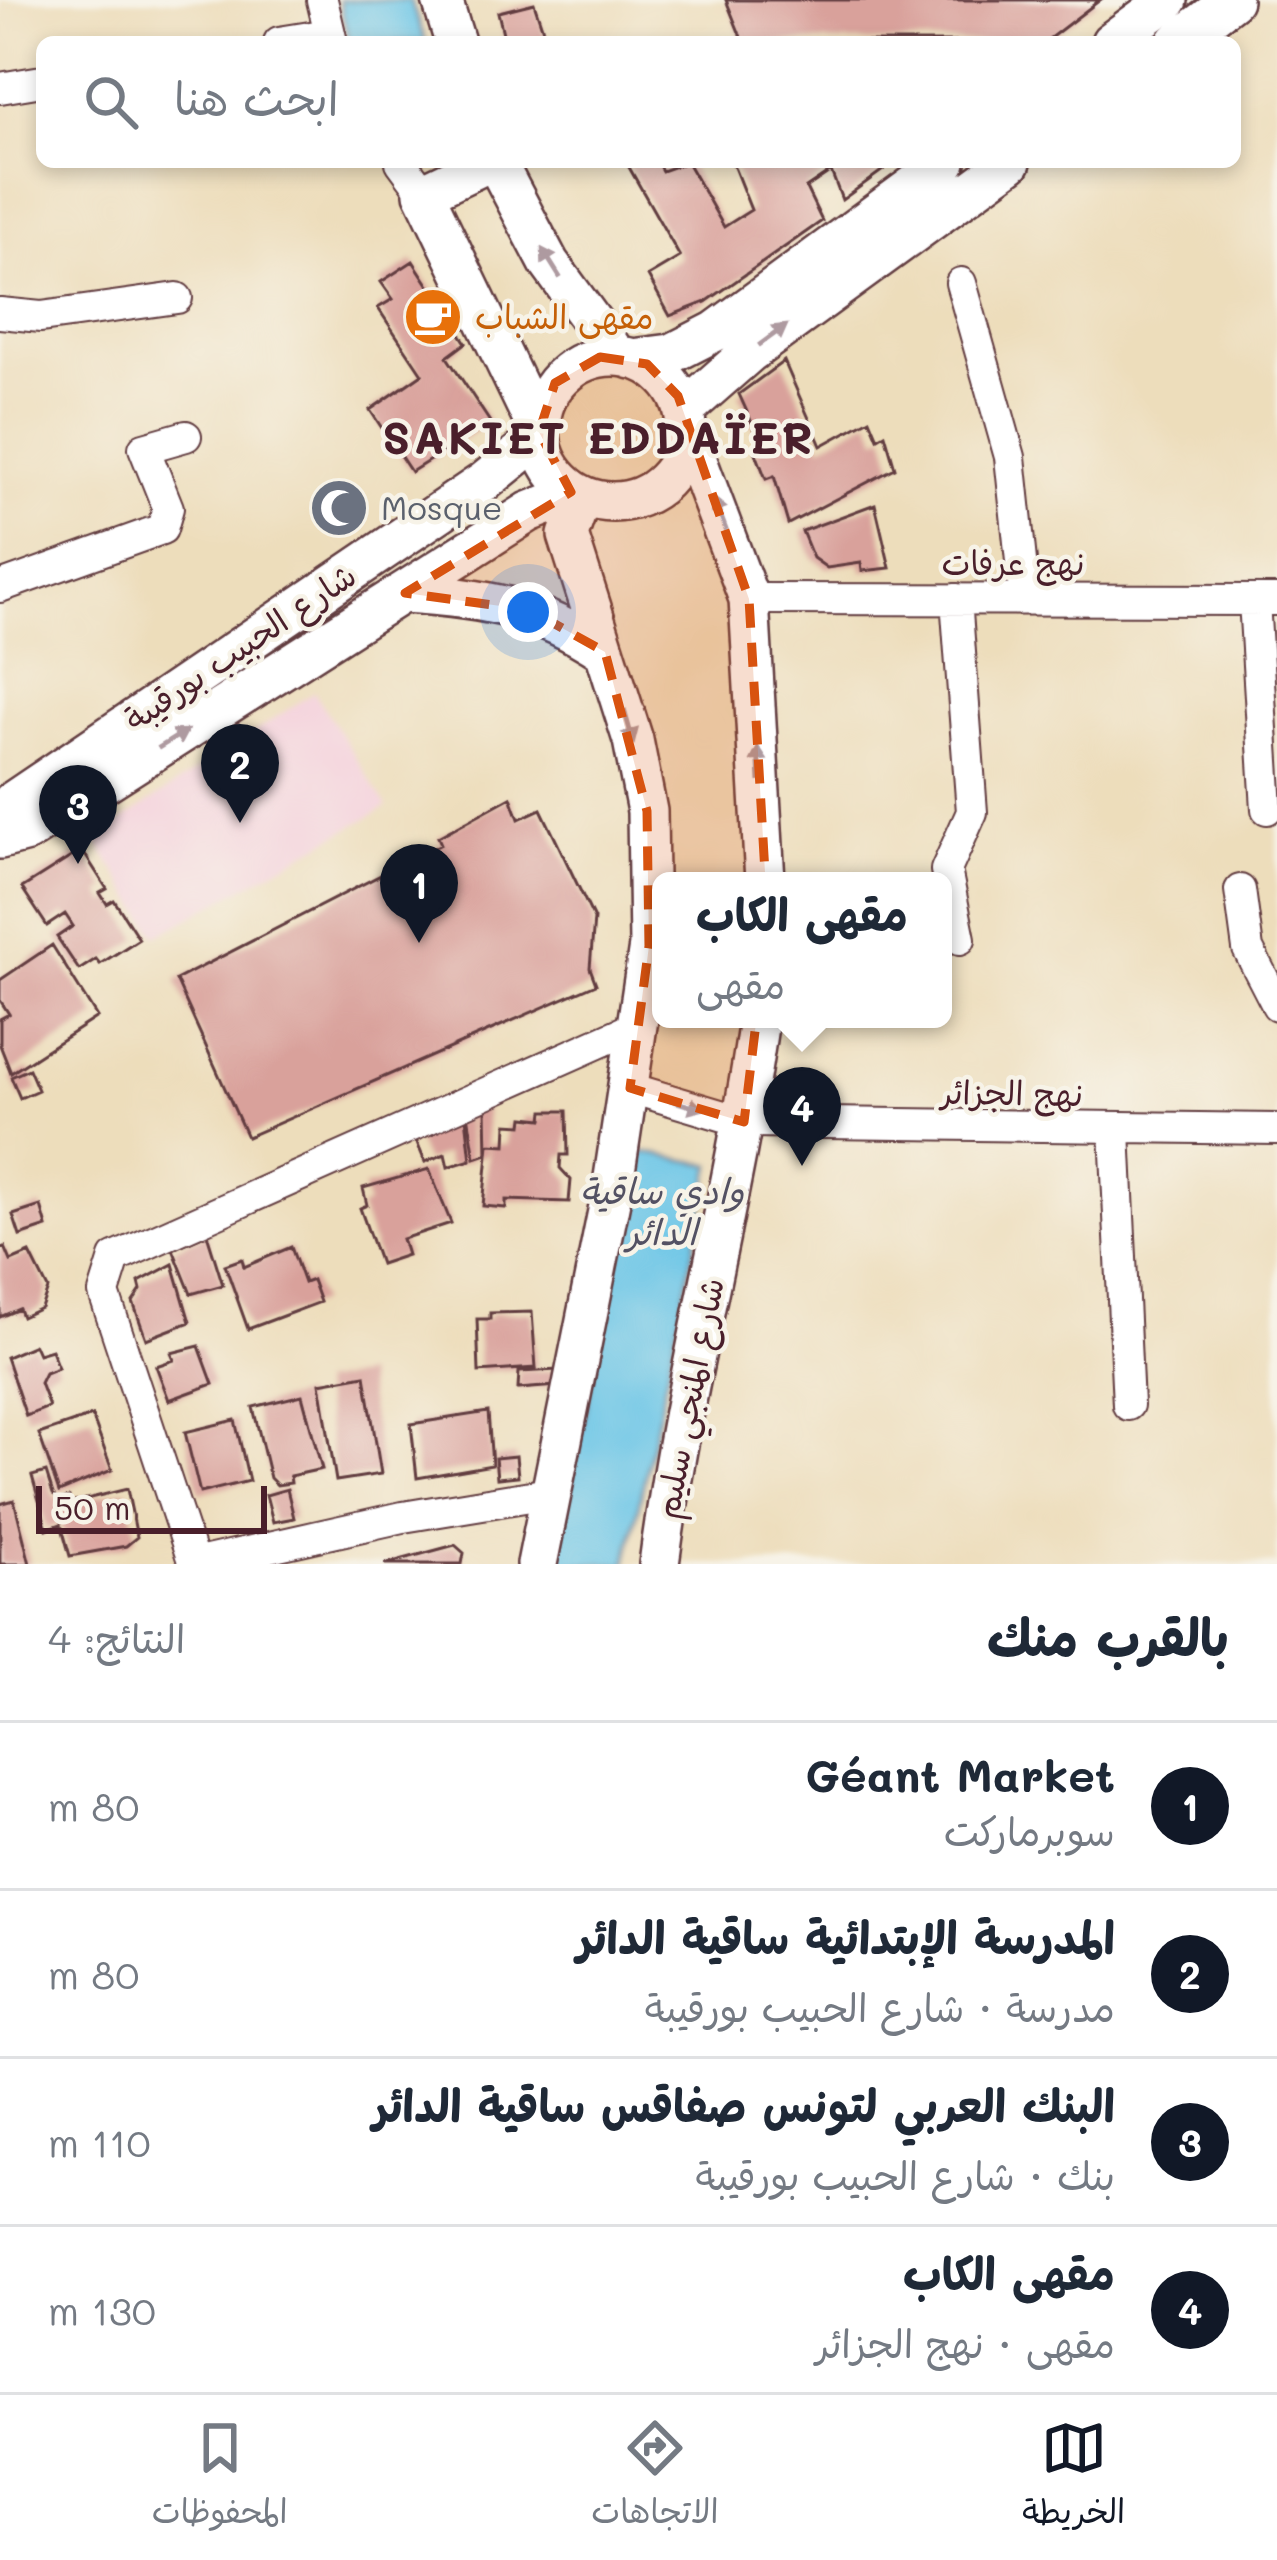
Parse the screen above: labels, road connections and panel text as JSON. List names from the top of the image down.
{
  "streets": {
    "main road": ["شارع الحبيب بورقيبة", "شارع المنجي سليم"],
    "street": ["نهج عرفات", "نهج الجزائر"]
  },
  "crossings": [
    ["نهج الجزائر", "شارع المنجي سليم"]
  ],
  "districts": ["SAKIET EDDAÏER"],
  "water": ["وادي ساقية الدائر"],
  "places": {
    "cafe": ["مقهى الشباب"],
    "mosque": ["Mosque"]
  },
  "scale_bar": "50 m",
  "page": {
    "search": "ابحث هنا",
    "pins": [
      "2",
      "3",
      "1",
      "4"
    ],
    "popup": ["مقهى الكاب", "مقهى"],
    "scale": "50 m",
    "heading": ["بالقرب منك", "النتائج: 4"],
    "list": [
      {
        "mark": "1",
        "name": "Géant Market",
        "note": "سوبرماركت",
        "value": "80 m"
      },
      {
        "mark": "2",
        "name": "المدرسة الإبتدائية ساقية الدائر",
        "note": "مدرسة · شارع الحبيب بورقيبة",
        "value": "80 m"
      },
      {
        "mark": "3",
        "name": "البنك العربي لتونس صفاقس ساقية الدائر",
        "note": "بنك · شارع الحبيب بورقيبة",
        "value": "110 m"
      },
      {
        "mark": "4",
        "name": "مقهى الكاب",
        "note": "مقهى · نهج الجزائر",
        "value": "130 m"
      }
    ],
    "nav": ["الخريطة", "الاتجاهات", "المحفوظات"]
  }
}
